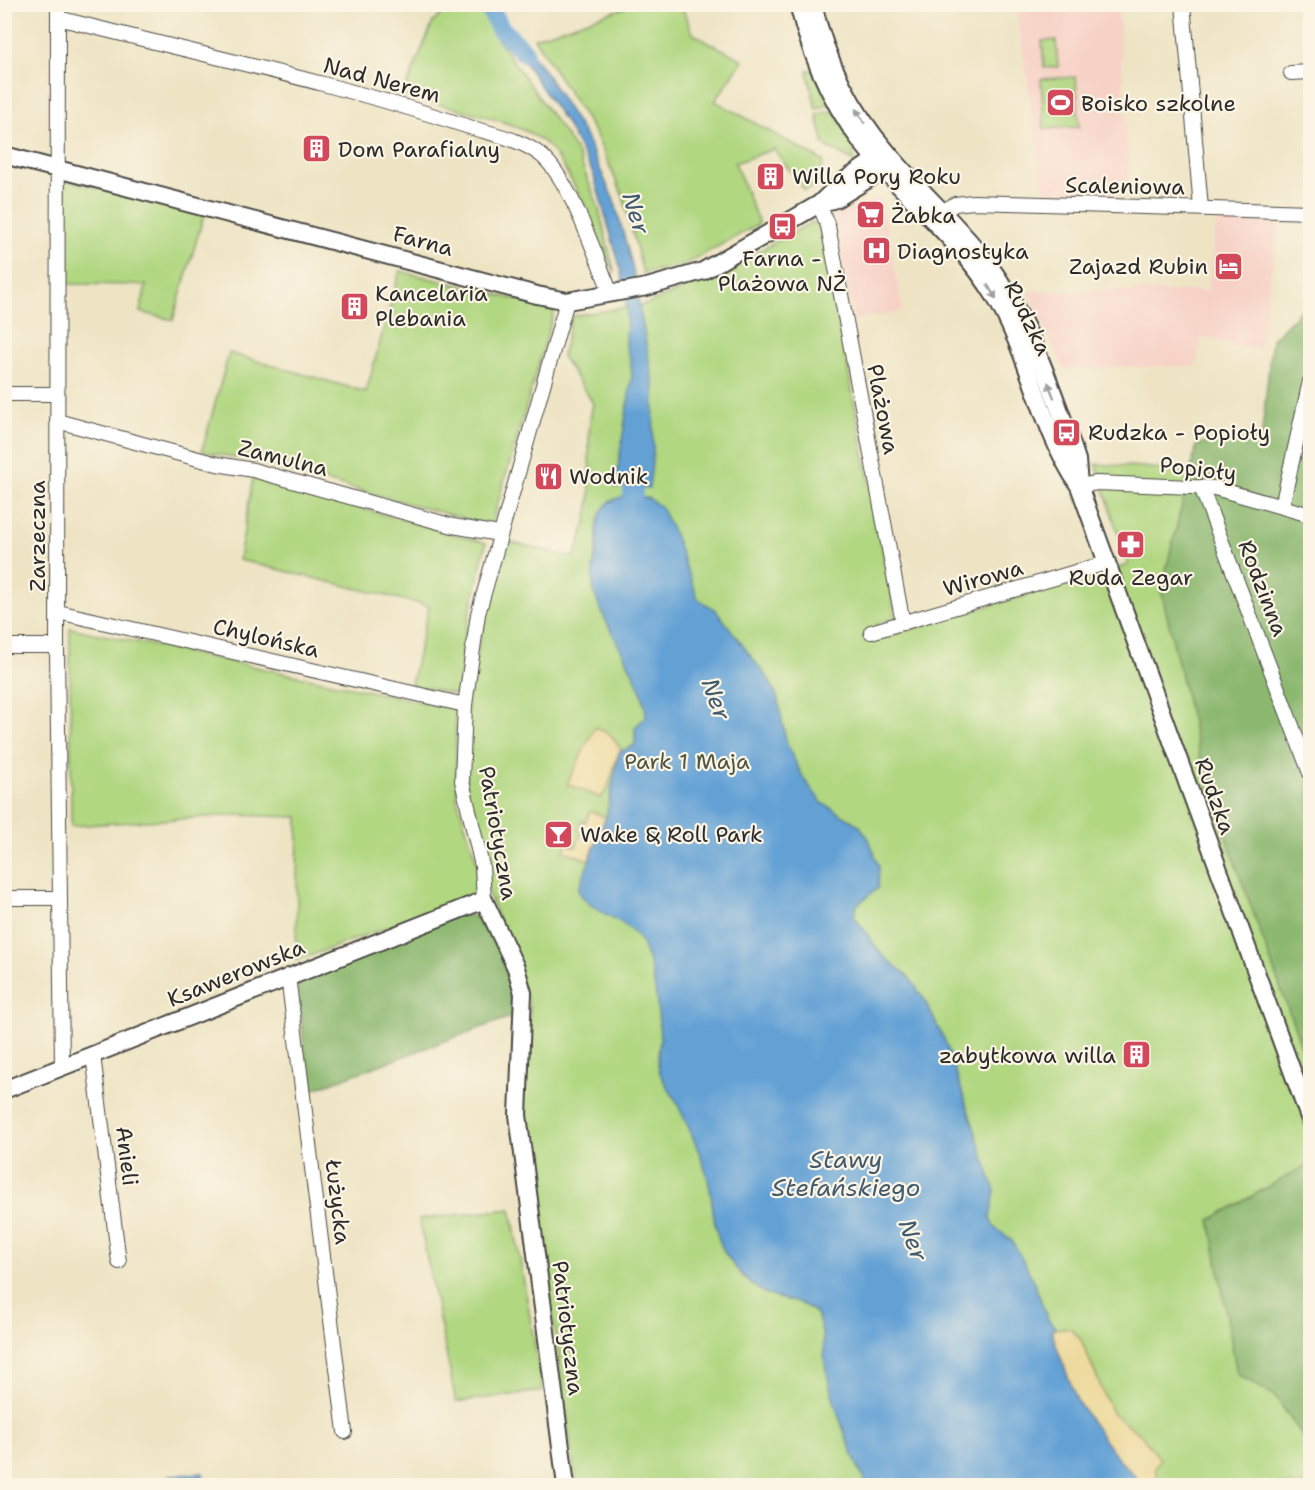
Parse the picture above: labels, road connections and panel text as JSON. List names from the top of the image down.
{
  "streets": {
    "street": [
      "Nad Nerem",
      "Scaleniowa",
      "Farna",
      "Rudzka",
      "Plażowa",
      "Zamulna",
      "Popioły",
      "Zarzeczna",
      "Wirowa",
      "Rodzinna",
      "Chylońska",
      "Patriotyczna",
      "Ksawerowska",
      "Anieli",
      "Łużycka"
    ]
  },
  "crossings": [
    ["Nad Nerem", "Farna"],
    ["Nad Nerem", "Zarzeczna"],
    ["Scaleniowa", "Rudzka"],
    ["Farna", "Rudzka"],
    ["Farna", "Plażowa"],
    ["Farna", "Zarzeczna"],
    ["Farna", "Patriotyczna"],
    ["Rudzka", "Popioły"],
    ["Rudzka", "Wirowa"],
    ["Plażowa", "Wirowa"],
    ["Zamulna", "Zarzeczna"],
    ["Zamulna", "Patriotyczna"],
    ["Popioły", "Rodzinna"],
    ["Zarzeczna", "Chylońska"],
    ["Zarzeczna", "Ksawerowska"],
    ["Chylońska", "Patriotyczna"],
    ["Patriotyczna", "Ksawerowska"],
    ["Ksawerowska", "Anieli"],
    ["Ksawerowska", "Łużycka"]
  ],
  "water": ["Ner", "Stawy Stefańskiego"],
  "parks": ["Park 1 Maja"],
  "places": {
    "sports": ["Boisko szkolne"],
    "building": [
      "Dom Parafialny",
      "Willa Pory Roku",
      "Kancelaria Plebania",
      "zabytkowa willa"
    ],
    "supermarket": ["Żabka"],
    "bus stop": ["Farna - Plażowa NŻ", "Rudzka - Popioły"],
    "hospital": ["Diagnostyka"],
    "hotel": ["Zajazd Rubin"],
    "restaurant": ["Wodnik"],
    "pharmacy": ["Ruda Zegar"],
    "bar": ["Wake & Roll Park"]
  }
}
